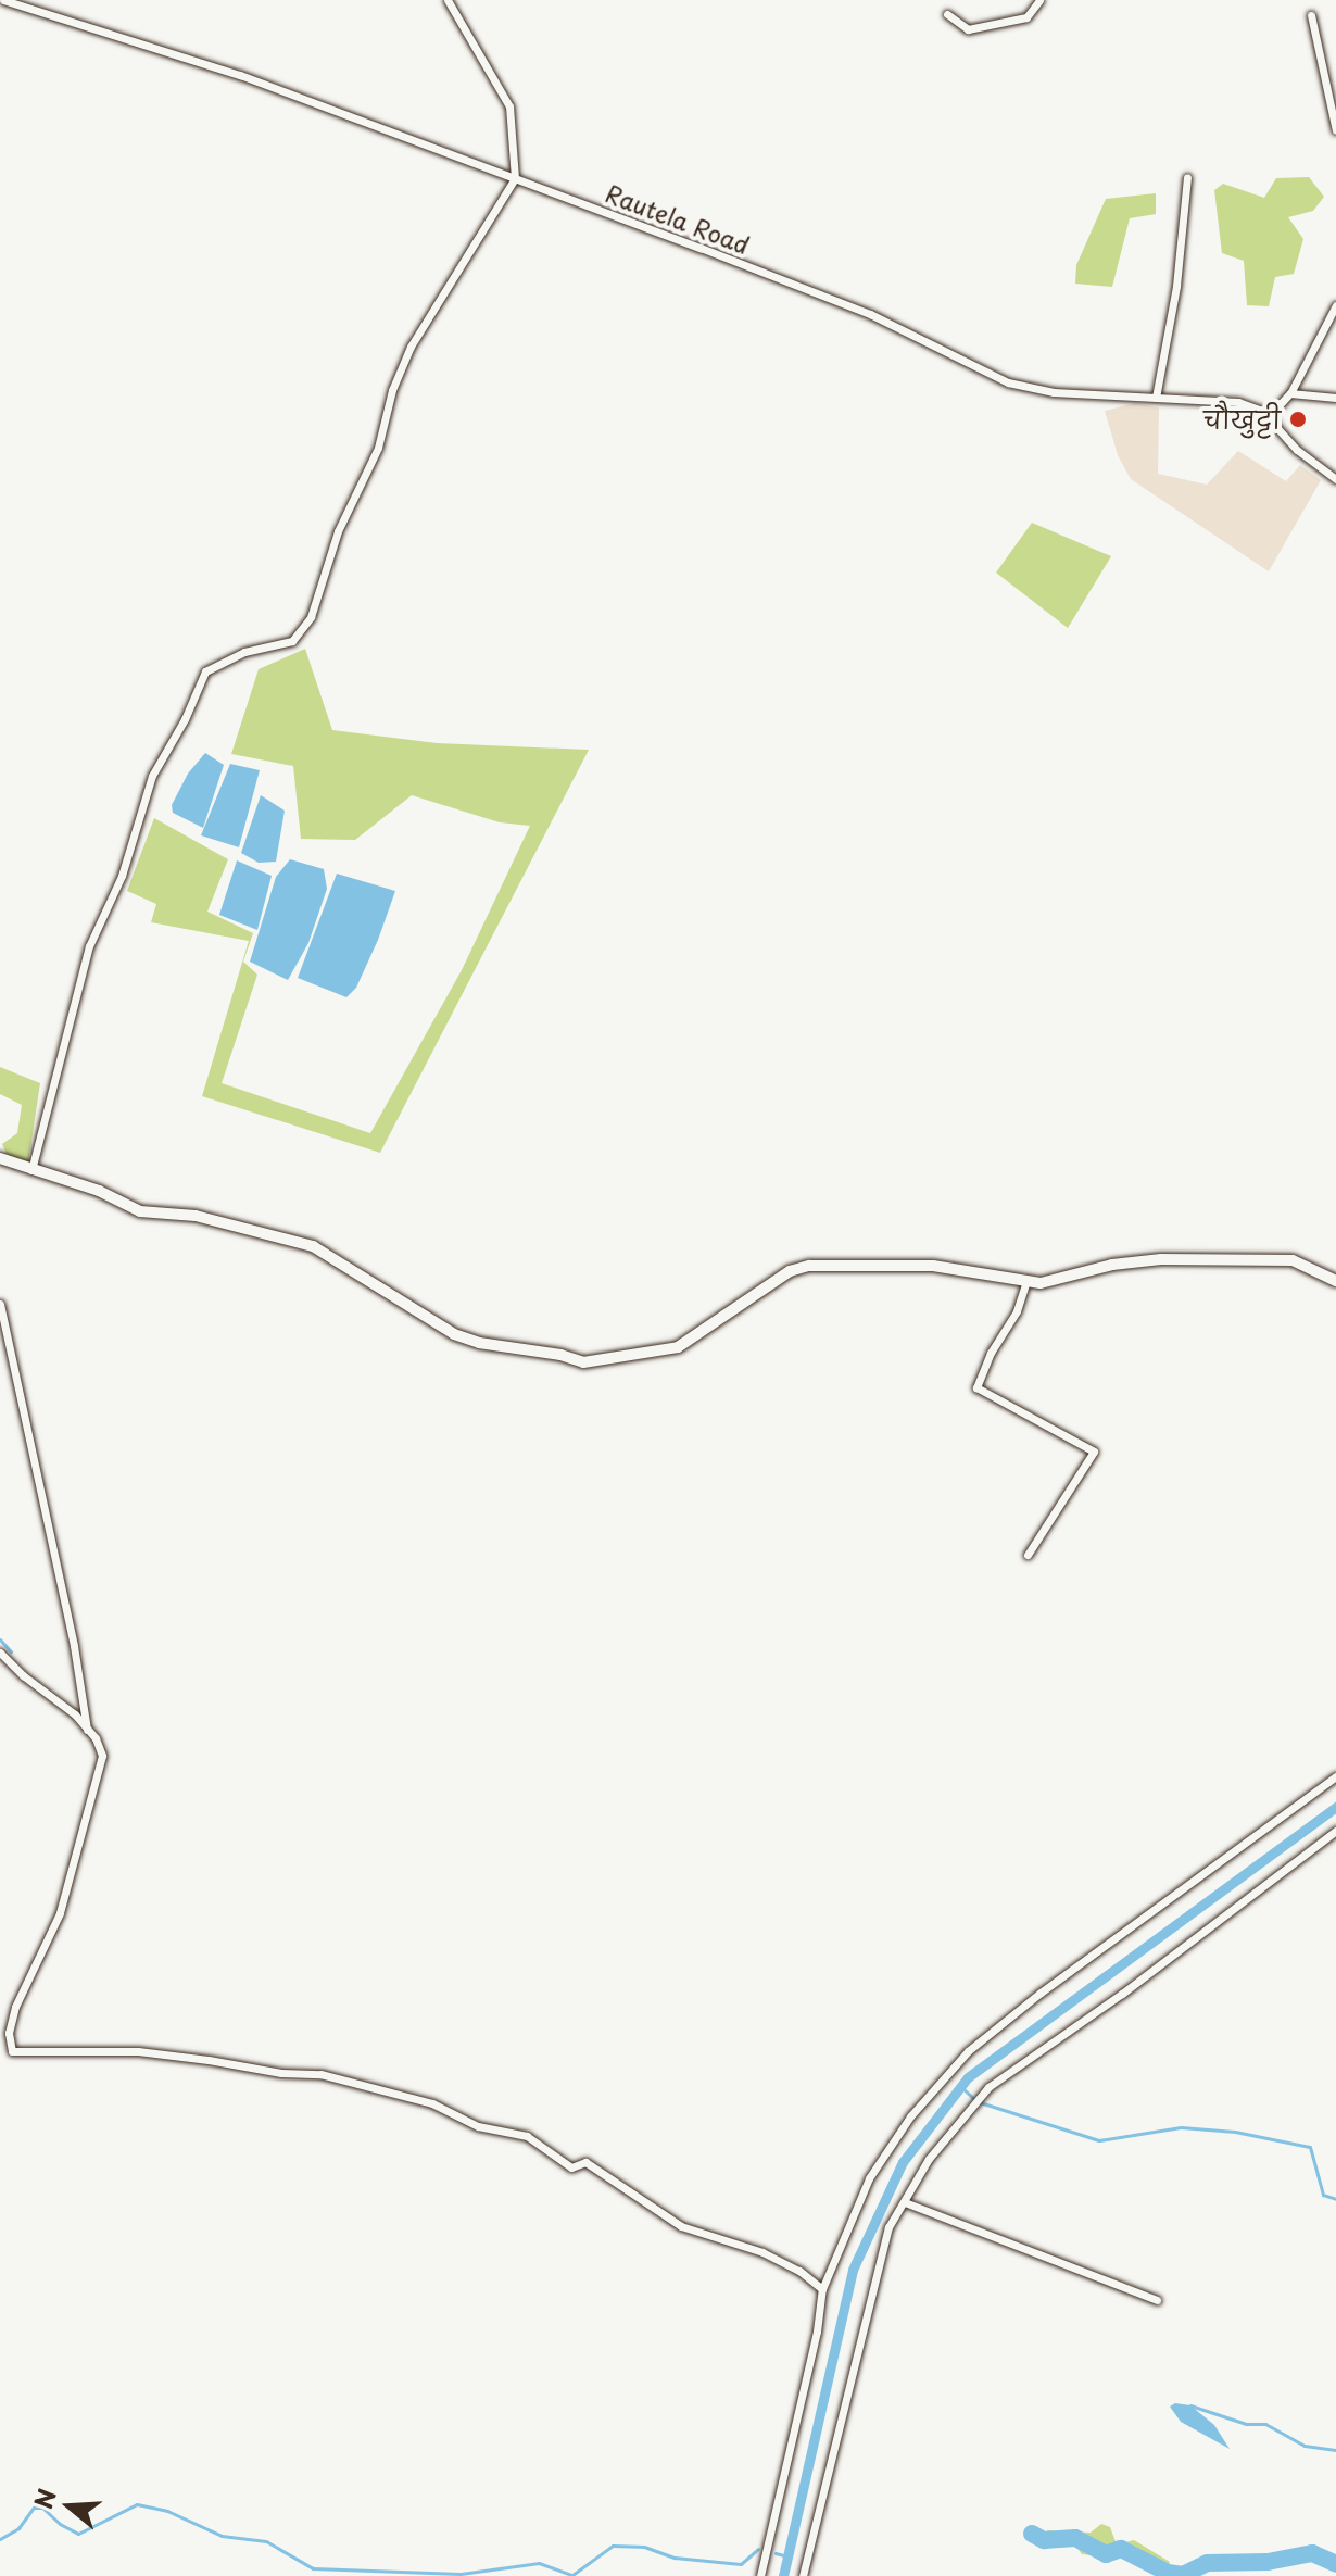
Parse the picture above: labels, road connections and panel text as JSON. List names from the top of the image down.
{
  "streets": {
    "street": ["Rautela Road"]
  },
  "places": ["चौखुट्टी"],
  "north": "left"
}
